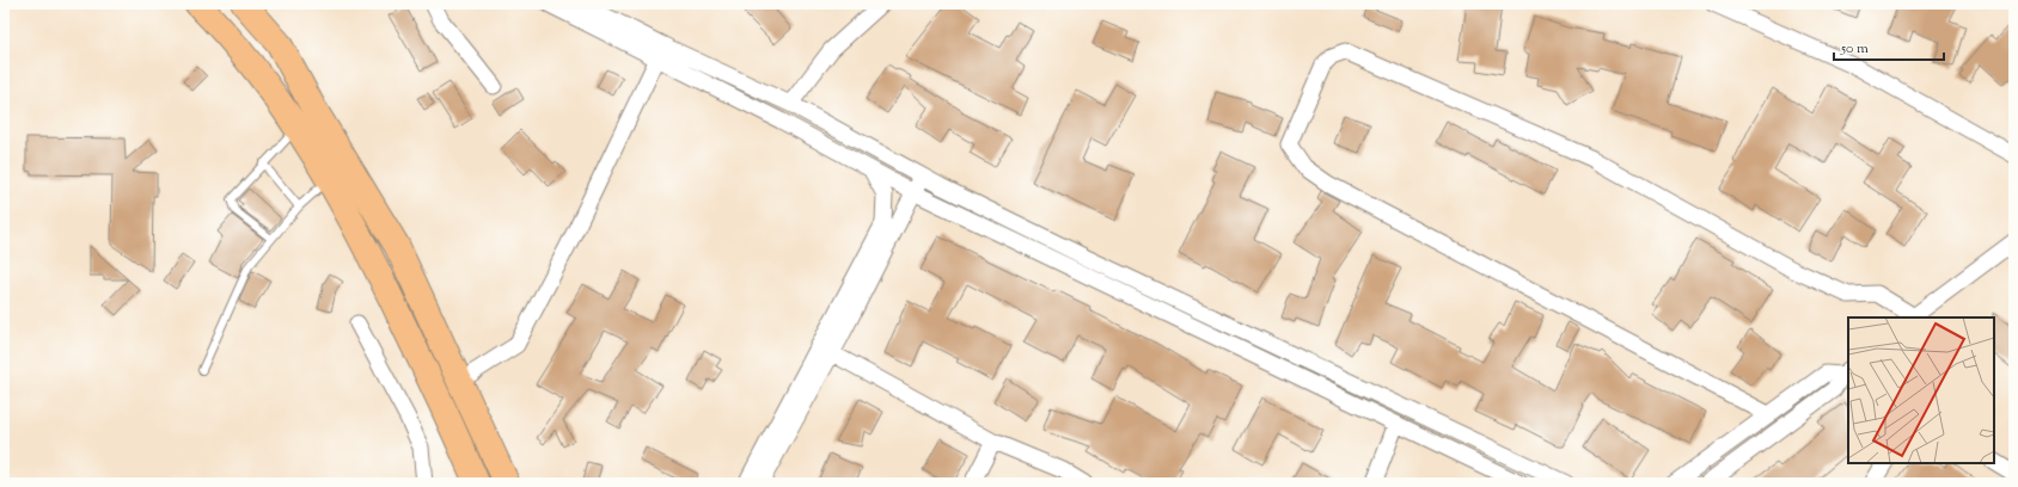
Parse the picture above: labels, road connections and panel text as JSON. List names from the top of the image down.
{
  "scale_bar": "50 m"
}
